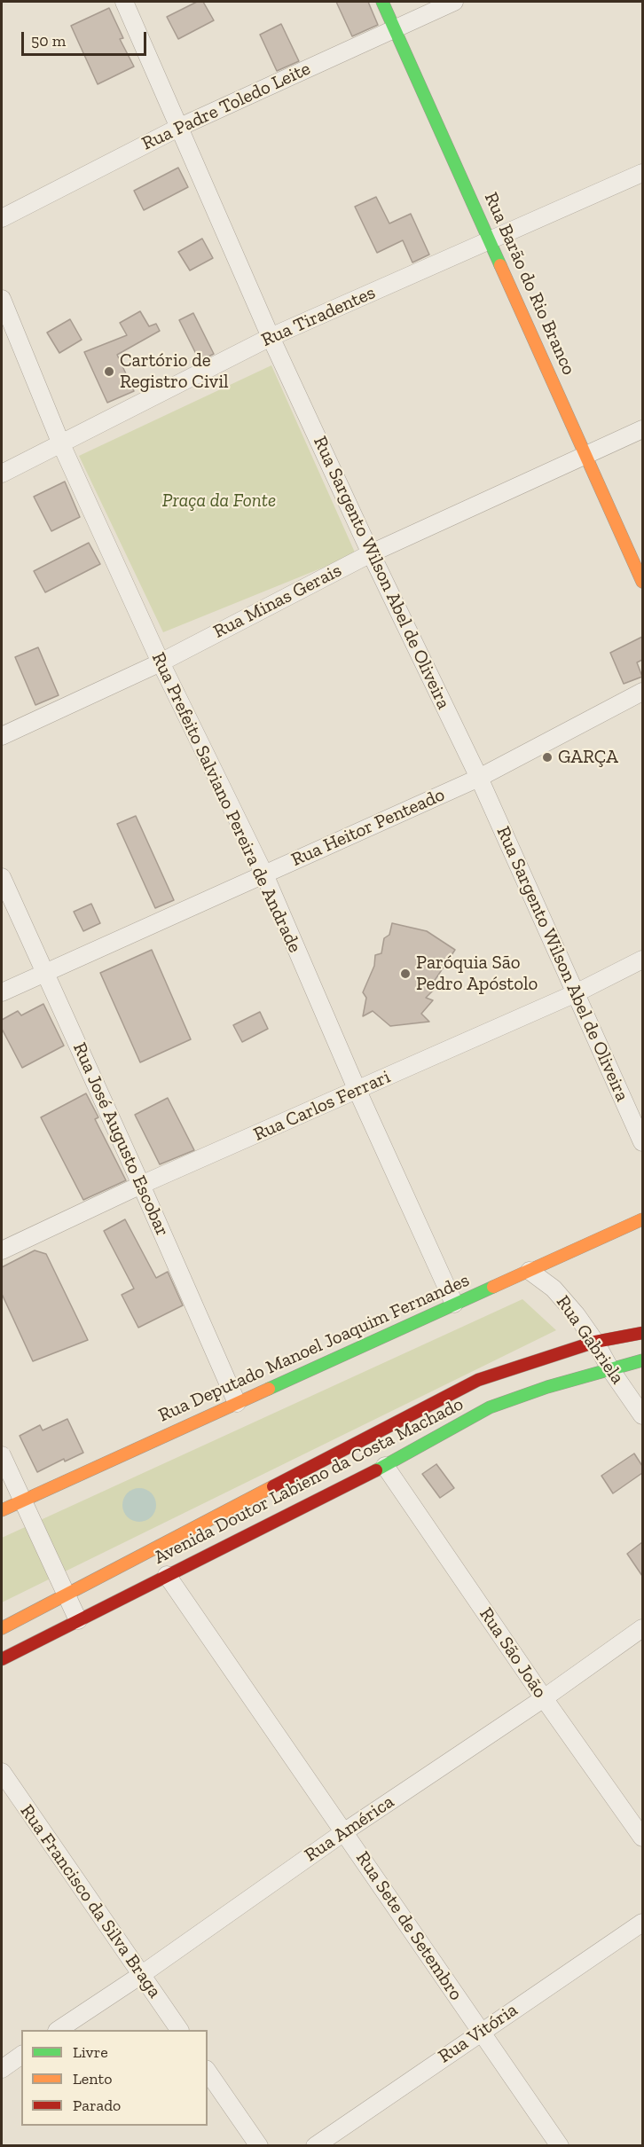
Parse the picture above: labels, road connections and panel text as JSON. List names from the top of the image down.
{
  "streets": {
    "main road": ["Rua Barão do Rio Branco", "Rua Deputado Manoel Joaquim Fernandes", "Avenida Doutor Labieno da Costa Machado"],
    "street": [
      "Rua Padre Toledo Leite",
      "Rua Tiradentes",
      "Rua Sargento Wilson Abel de Oliveira",
      "Rua Minas Gerais",
      "Rua Prefeito Salviano Pereira de Andrade",
      "Rua Heitor Penteado",
      "Rua Carlos Ferrari",
      "Rua José Augusto Escobar",
      "Rua Gabriela",
      "Rua São João",
      "Rua América",
      "Rua Francisco da Silva Braga",
      "Rua Sete de Setembro",
      "Rua Vitória"
    ]
  },
  "crossings": [
    ["Rua Padre Toledo Leite", "Rua Barão do Rio Branco"],
    ["Rua Padre Toledo Leite", "Rua Sargento Wilson Abel de Oliveira"],
    ["Rua Barão do Rio Branco", "Rua Tiradentes"],
    ["Rua Barão do Rio Branco", "Rua Minas Gerais"],
    ["Rua Tiradentes", "Rua Sargento Wilson Abel de Oliveira"],
    ["Rua Tiradentes", "Rua Prefeito Salviano Pereira de Andrade"],
    ["Rua Sargento Wilson Abel de Oliveira", "Rua Minas Gerais"],
    ["Rua Sargento Wilson Abel de Oliveira", "Rua Heitor Penteado"],
    ["Rua Sargento Wilson Abel de Oliveira", "Rua Carlos Ferrari"],
    ["Rua Minas Gerais", "Rua Prefeito Salviano Pereira de Andrade"],
    ["Rua Prefeito Salviano Pereira de Andrade", "Rua Heitor Penteado"],
    ["Rua Prefeito Salviano Pereira de Andrade", "Rua Carlos Ferrari"],
    ["Rua Prefeito Salviano Pereira de Andrade", "Rua Deputado Manoel Joaquim Fernandes"],
    ["Rua Heitor Penteado", "Rua José Augusto Escobar"],
    ["Rua Carlos Ferrari", "Rua José Augusto Escobar"],
    ["Rua José Augusto Escobar", "Rua Deputado Manoel Joaquim Fernandes"],
    ["Rua Gabriela", "Rua Deputado Manoel Joaquim Fernandes"],
    ["Rua Gabriela", "Avenida Doutor Labieno da Costa Machado"],
    ["Avenida Doutor Labieno da Costa Machado", "Rua São João"],
    ["Avenida Doutor Labieno da Costa Machado", "Rua Sete de Setembro"],
    ["Rua São João", "Rua América"],
    ["Rua América", "Rua Francisco da Silva Braga"],
    ["Rua América", "Rua Sete de Setembro"],
    ["Rua Sete de Setembro", "Rua Vitória"]
  ],
  "parks": ["Praça da Fonte"],
  "places": ["Cartório de Registro Civil", "GARÇA", "Paróquia São Pedro Apóstolo"],
  "legend": ["Livre", "Lento", "Parado"],
  "scale_bar": "50 m"
}
